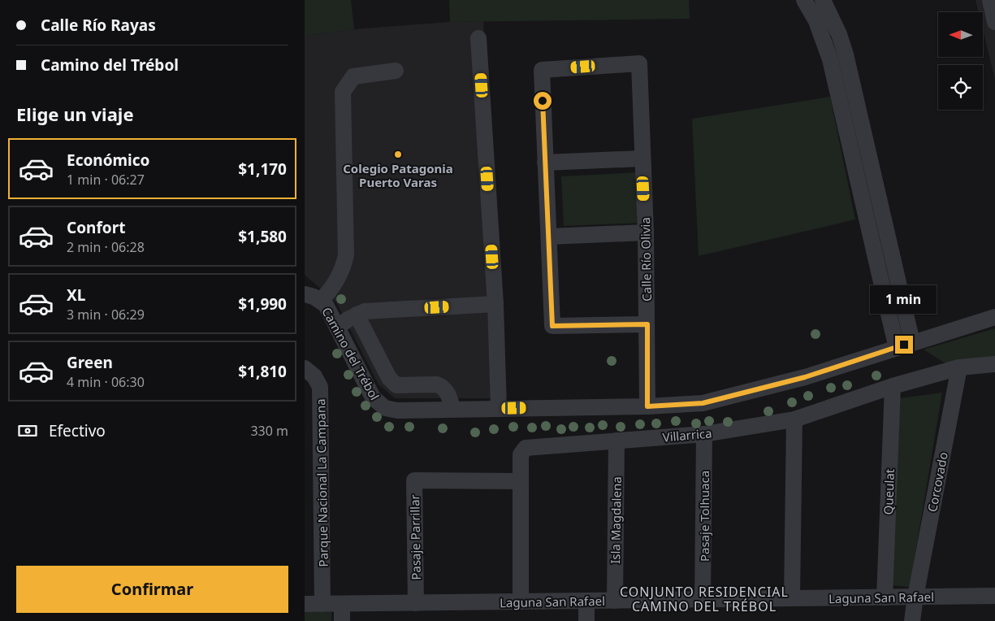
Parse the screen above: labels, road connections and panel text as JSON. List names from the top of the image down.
{
  "streets": {
    "street": [
      "Calle Río Olivia",
      "Camino del Trébol",
      "Villarrica",
      "Corcovado",
      "Parque Nacional La Campana",
      "Queulat",
      "Pasaje Tolhuaca",
      "Isla Magdalena",
      "Pasaje Parrillar",
      "Laguna San Rafael"
    ]
  },
  "crossings": [
    ["Calle Río Olivia", "Camino del Trébol"],
    ["Villarrica", "Corcovado"],
    ["Villarrica", "Queulat"],
    ["Villarrica", "Pasaje Tolhuaca"],
    ["Villarrica", "Isla Magdalena"],
    ["Villarrica", "Pasaje Parrillar"],
    ["Villarrica", "Laguna San Rafael"],
    ["Corcovado", "Laguna San Rafael"],
    ["Parque Nacional La Campana", "Laguna San Rafael"],
    ["Queulat", "Laguna San Rafael"],
    ["Pasaje Tolhuaca", "Laguna San Rafael"],
    ["Isla Magdalena", "Laguna San Rafael"],
    ["Pasaje Parrillar", "Laguna San Rafael"]
  ],
  "districts": ["CONJUNTO RESIDENCIAL CAMINO DEL TRÉBOL"],
  "places": ["Colegio Patagonia Puerto Varas"],
  "north": "left",
  "page": {
    "banner": ["Calle Río Rayas", "Camino del Trébol"],
    "heading": "Elige un viaje",
    "list": [
      {
        "name": "Económico",
        "note": "1 min · 06:27",
        "value": "$1,170"
      },
      {
        "name": "Confort",
        "note": "2 min · 06:28",
        "value": "$1,580"
      },
      {
        "name": "XL",
        "note": "3 min · 06:29",
        "value": "$1,990"
      },
      {
        "name": "Green",
        "note": "4 min · 06:30",
        "value": "$1,810"
      }
    ],
    "bubble": "1 min",
    "pay": ["Efectivo", "330 m"],
    "buttons": "Confirmar"
  }
}
